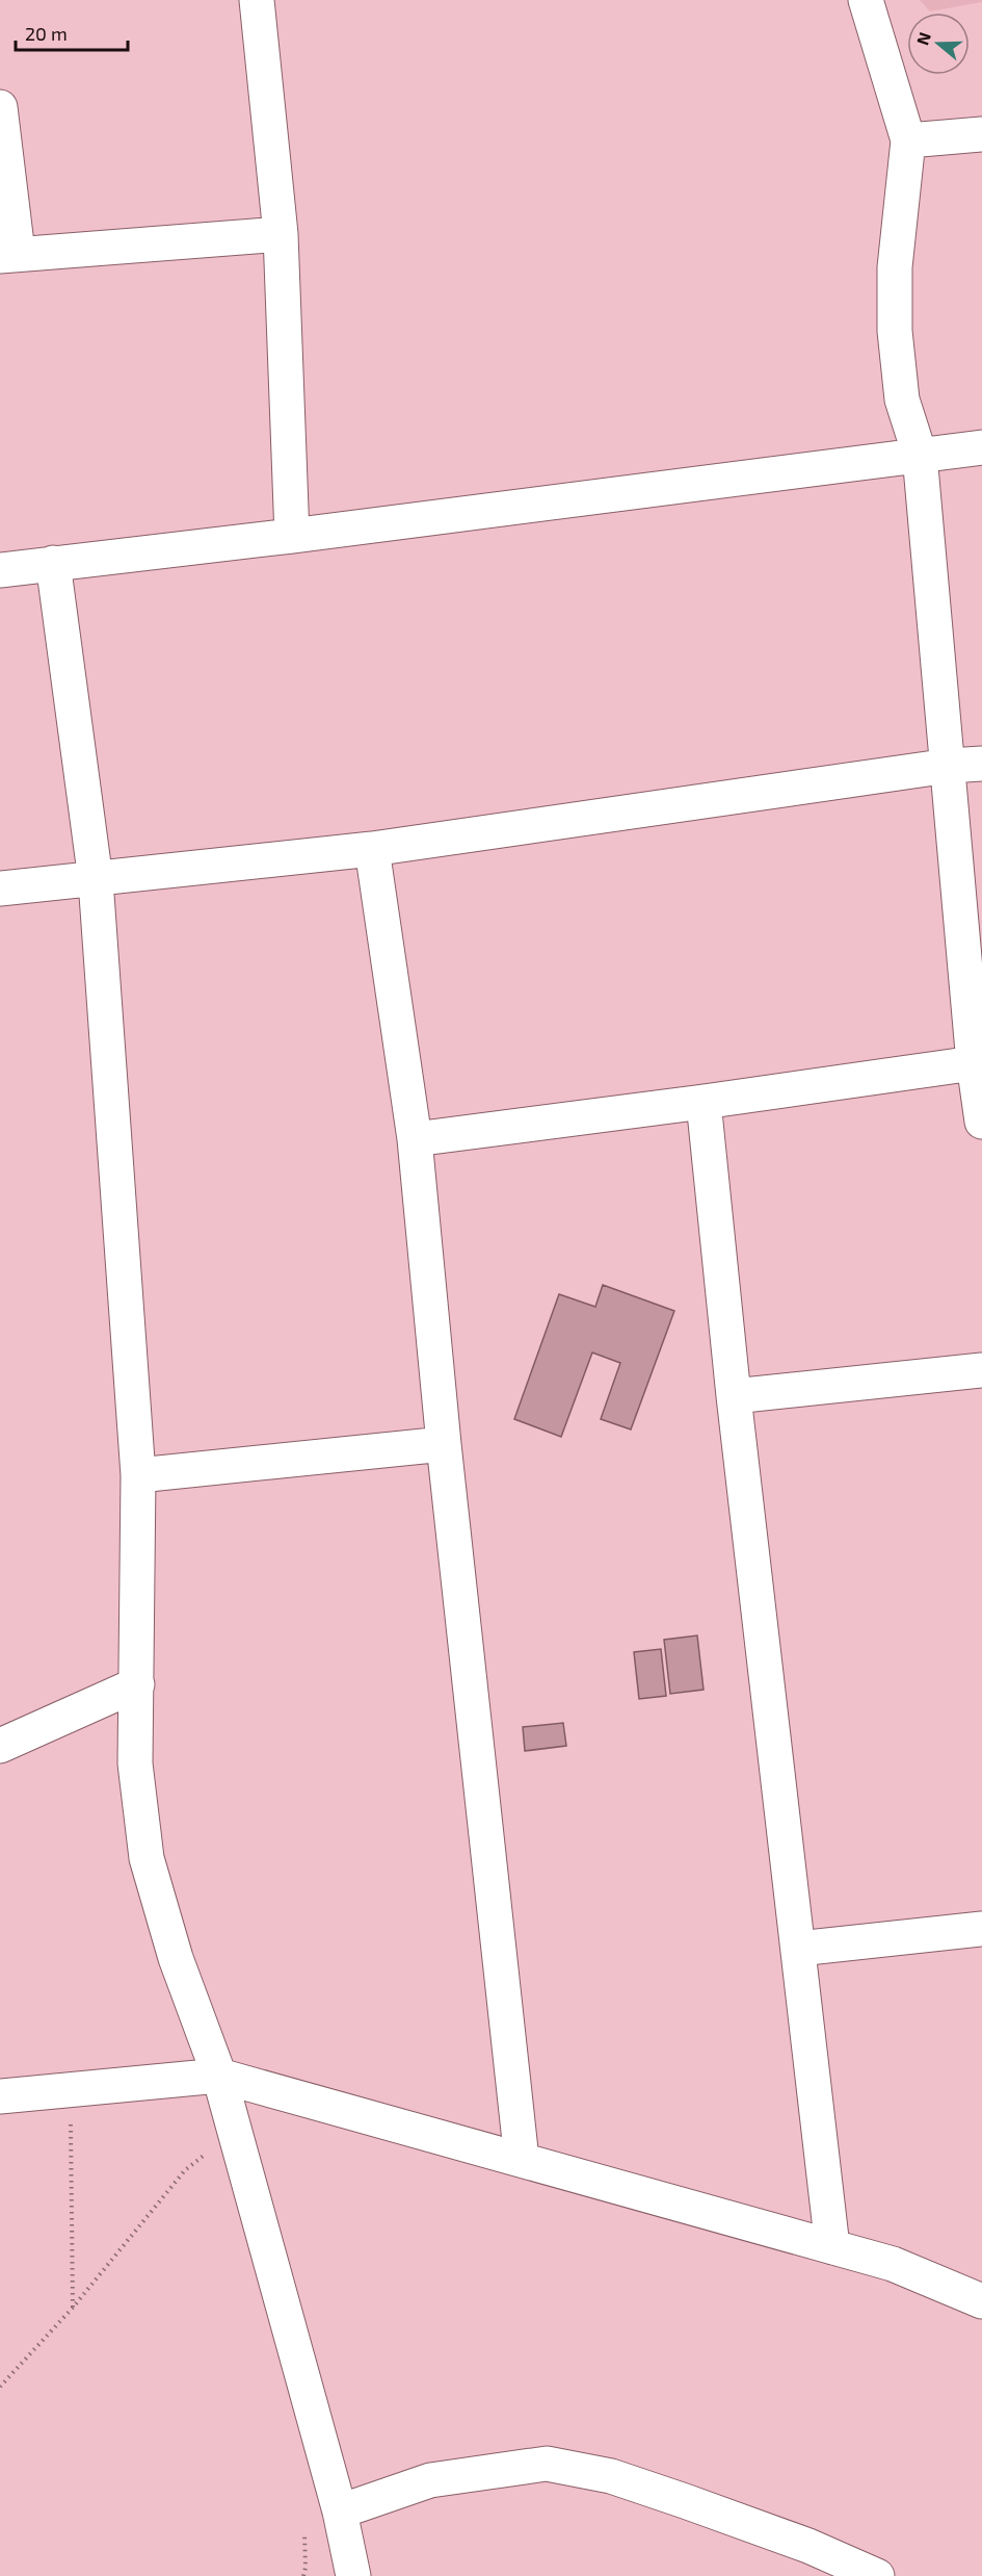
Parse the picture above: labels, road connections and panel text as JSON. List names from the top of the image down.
{
  "scale_bar": "20 m",
  "north": "left"
}
